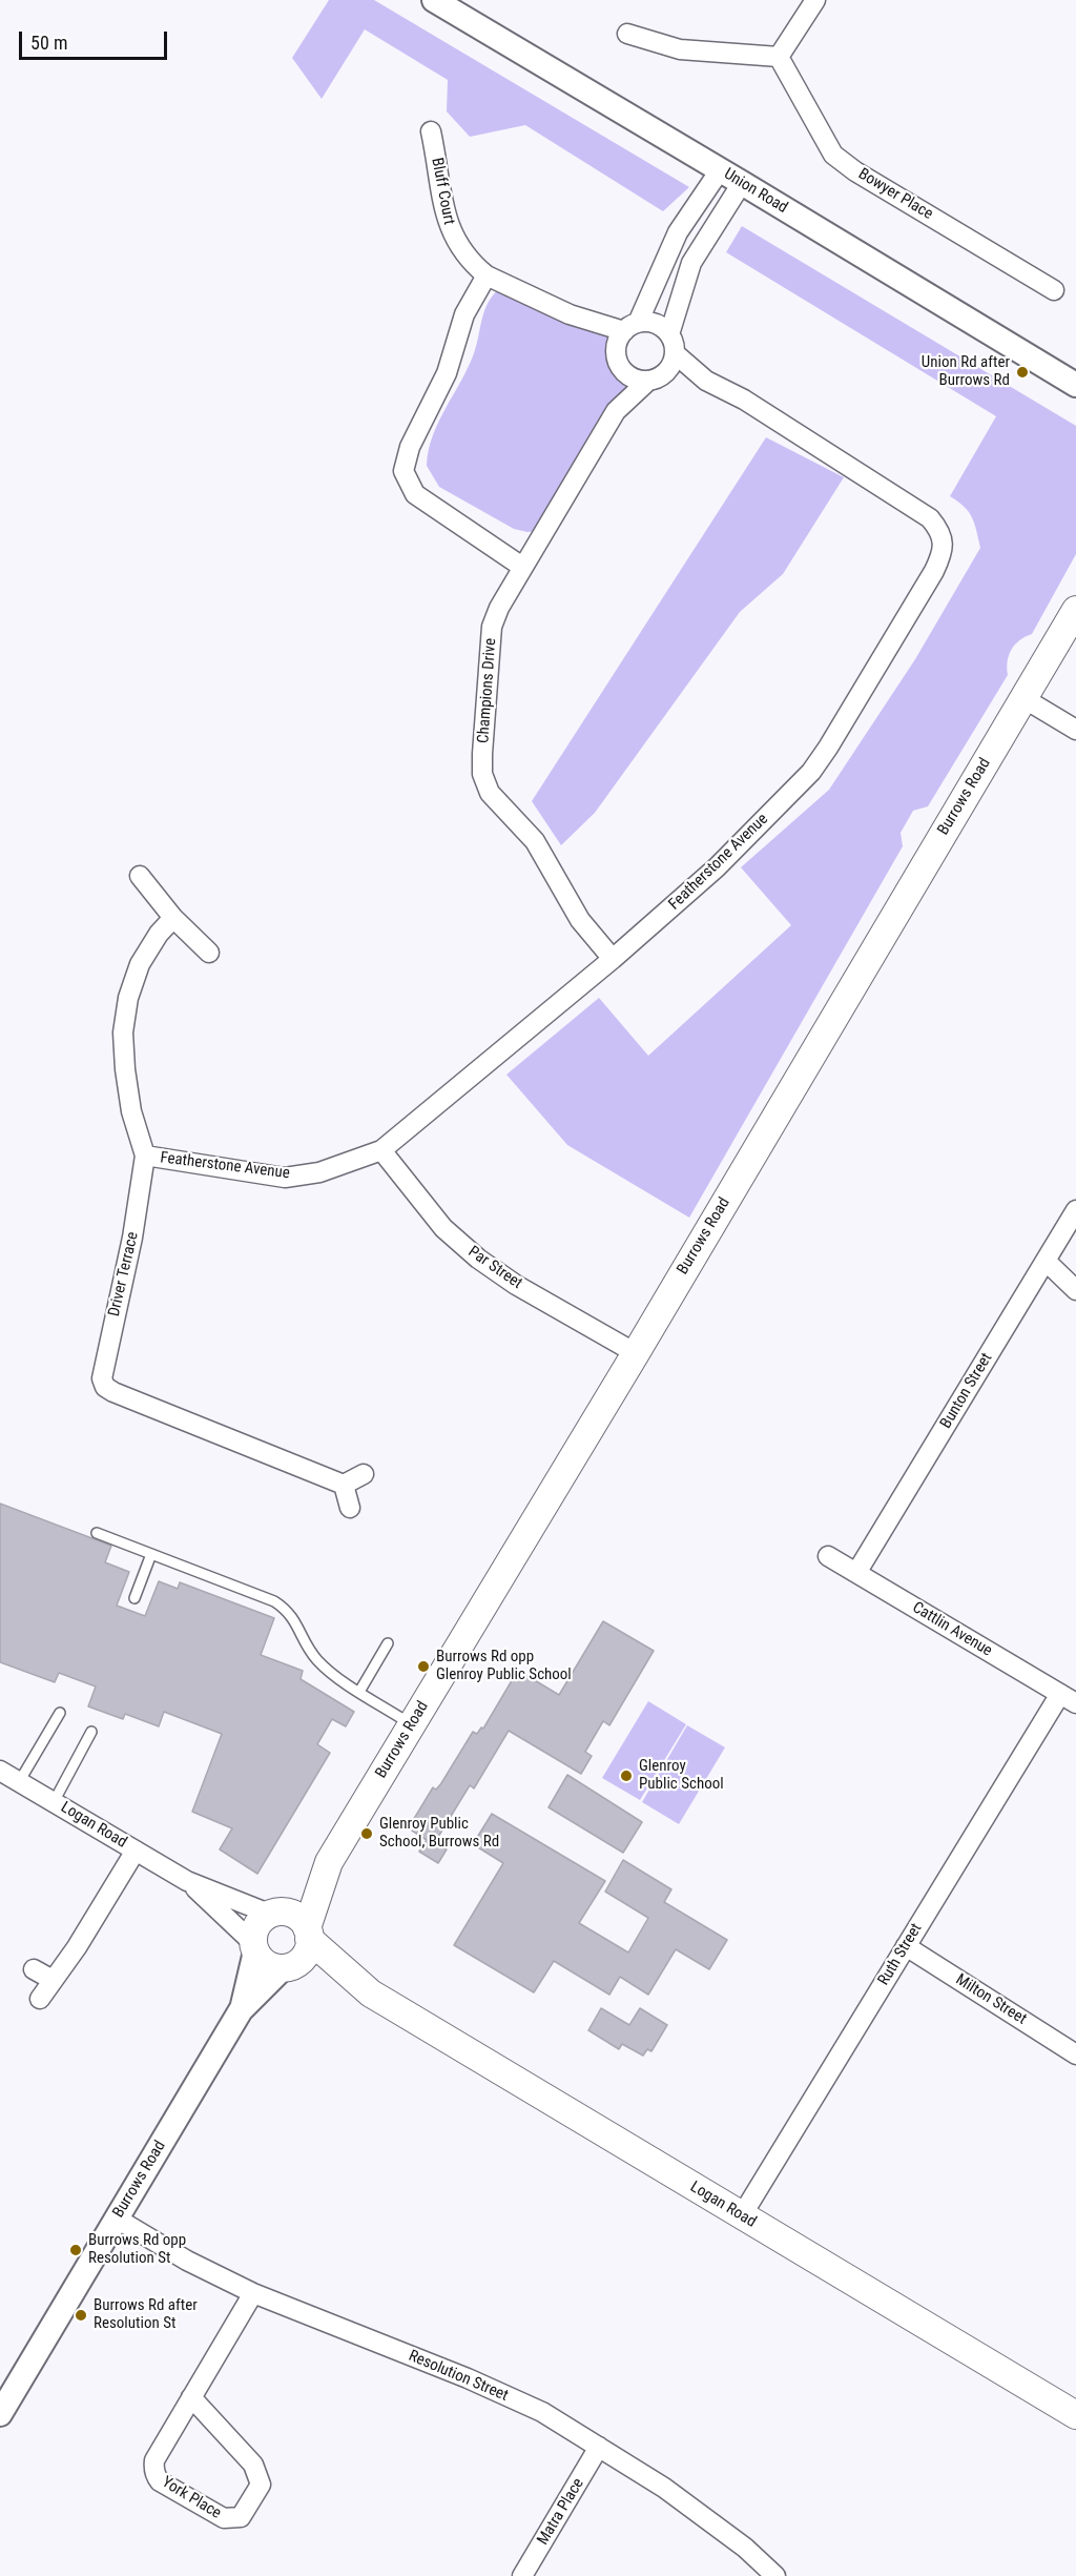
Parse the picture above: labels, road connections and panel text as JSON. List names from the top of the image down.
{
  "streets": {
    "main road": ["Burrows Road", "Logan Road"],
    "street": [
      "Bluff Court",
      "Union Road",
      "Bowyer Place",
      "Champions Drive",
      "Featherstone Avenue",
      "Par Street",
      "Driver Terrace",
      "Bunton Street",
      "Cattlin Avenue",
      "Ruth Street",
      "Milton Street",
      "Resolution Street",
      "York Place",
      "Matra Place"
    ]
  },
  "crossings": [
    ["Champions Drive", "Featherstone Avenue"],
    ["Burrows Road", "Par Street"],
    ["Burrows Road", "Logan Road"],
    ["Burrows Road", "Resolution Street"],
    ["Featherstone Avenue", "Par Street"],
    ["Featherstone Avenue", "Driver Terrace"],
    ["Bunton Street", "Cattlin Avenue"],
    ["Cattlin Avenue", "Ruth Street"],
    ["Logan Road", "Ruth Street"],
    ["Ruth Street", "Milton Street"],
    ["Resolution Street", "York Place"],
    ["Resolution Street", "Matra Place"]
  ],
  "places": [
    "Union Rd after Burrows Rd",
    "Burrows Rd opp Glenroy Public School",
    "Glenroy Public School",
    "Glenroy Public School, Burrows Rd",
    "Burrows Rd opp Resolution St",
    "Burrows Rd after Resolution St"
  ],
  "scale_bar": "50 m"
}
